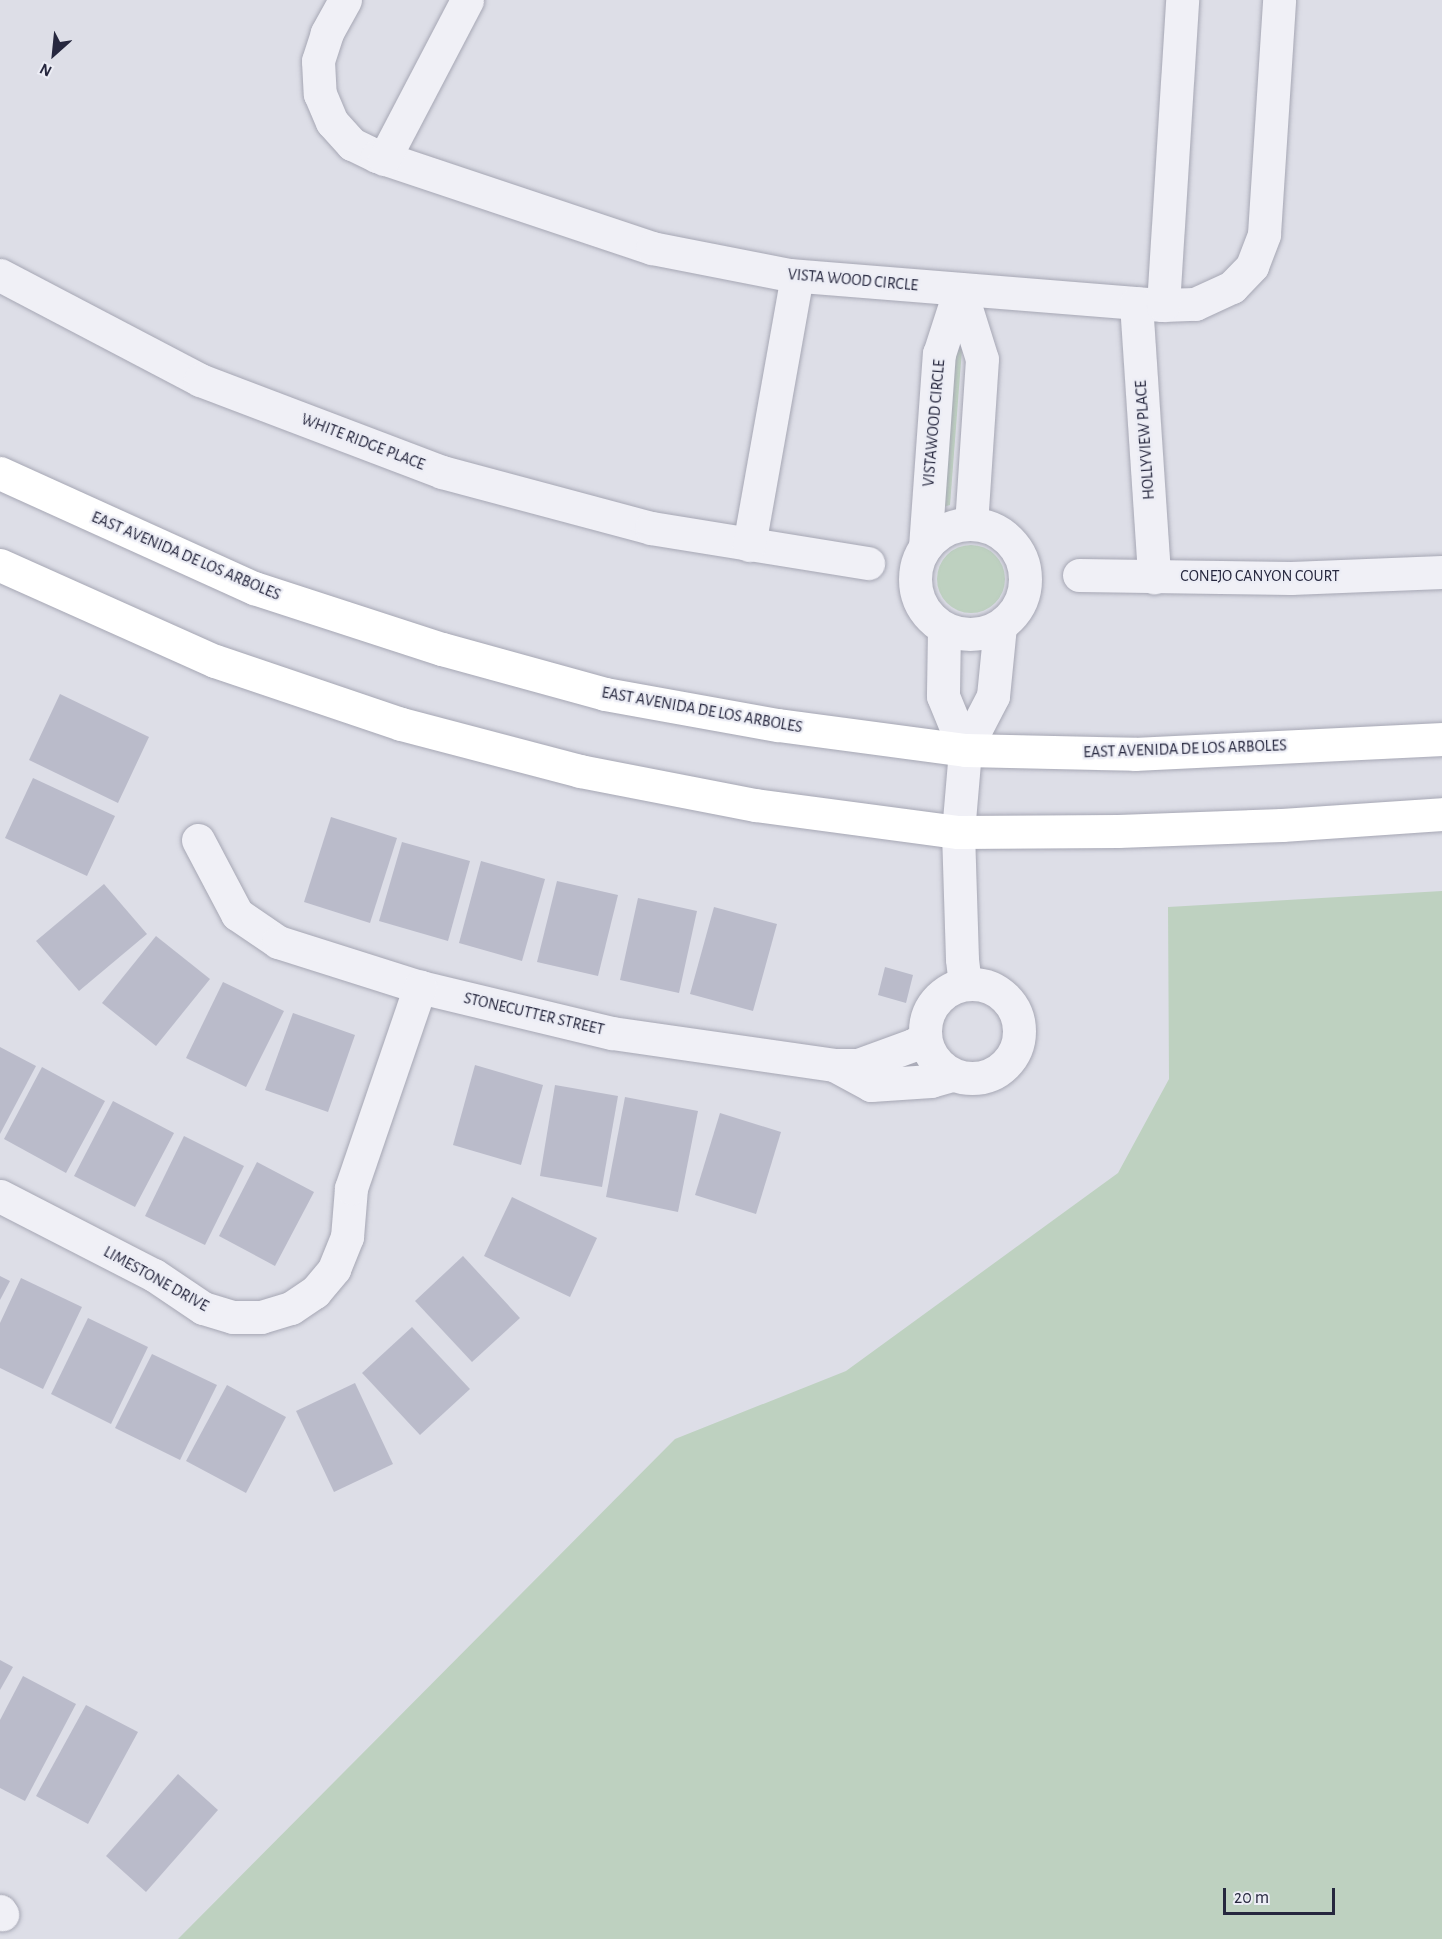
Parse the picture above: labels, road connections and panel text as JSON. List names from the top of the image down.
{
  "streets": {
    "main road": ["EAST AVENIDA DE LOS ARBOLES"],
    "street": [
      "VISTA WOOD CIRCLE",
      "VISTAWOOD CIRCLE",
      "HOLLYVIEW PLACE",
      "WHITE RIDGE PLACE",
      "CONEJO CANYON COURT",
      "STONECUTTER STREET",
      "LIMESTONE DRIVE"
    ]
  },
  "crossings": [
    ["VISTA WOOD CIRCLE", "VISTAWOOD CIRCLE"],
    ["VISTA WOOD CIRCLE", "HOLLYVIEW PLACE"],
    ["HOLLYVIEW PLACE", "CONEJO CANYON COURT"],
    ["STONECUTTER STREET", "LIMESTONE DRIVE"]
  ],
  "scale_bar": "20 m",
  "north": "bottom left"
}
